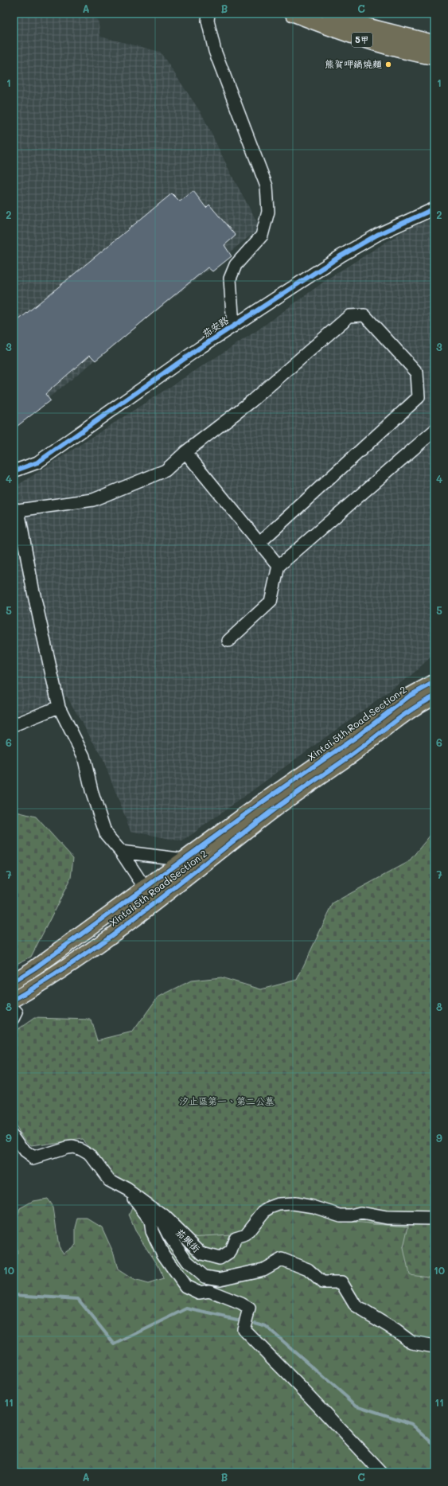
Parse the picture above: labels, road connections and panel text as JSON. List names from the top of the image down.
{
  "streets": {
    "main road": ["5甲", "Xintai 5th Road Section 2"],
    "street": ["茄安路", "茄興街"]
  },
  "parks": ["汐止區第一、第二公墓"],
  "places": ["熊賀呷鍋燒麵"],
  "grid": {
    "columns": ["A", "B", "C"],
    "rows": [
      "1",
      "2",
      "3",
      "4",
      "5",
      "6",
      "7",
      "8",
      "9",
      "10",
      "11"
    ]
  }
}
